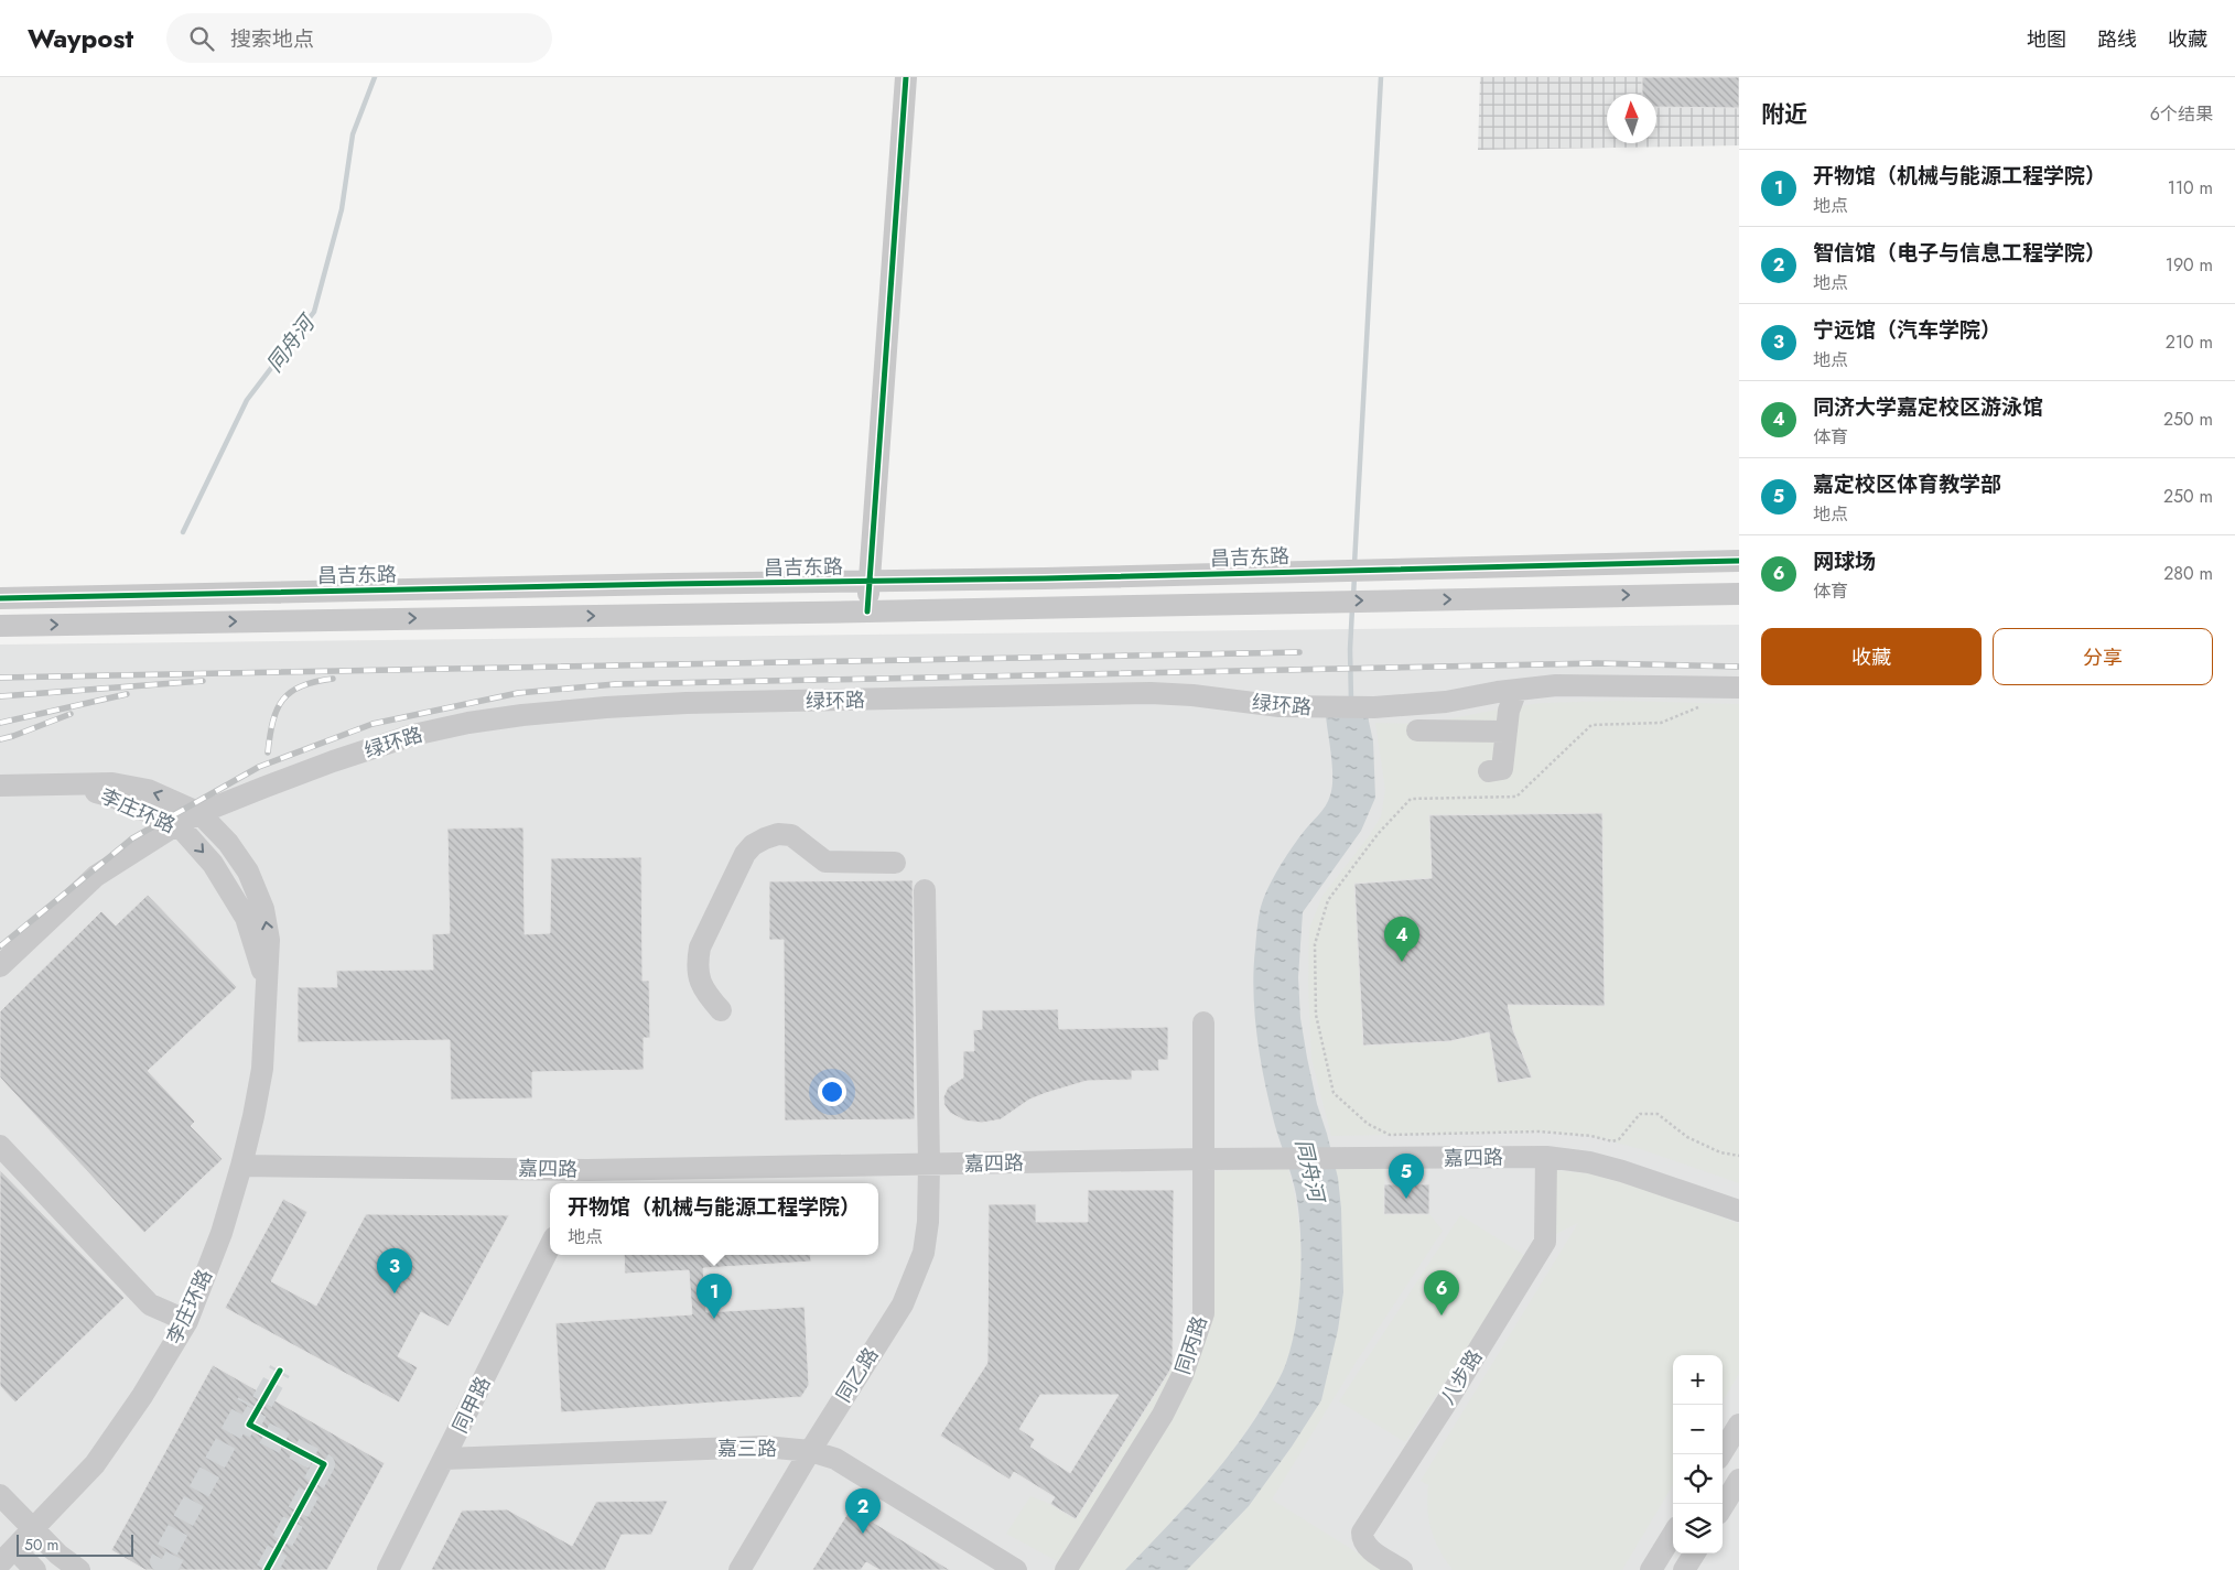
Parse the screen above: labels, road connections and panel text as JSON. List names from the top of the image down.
{
  "streets": {
    "street": [
      "昌吉东路",
      "绿环路",
      "李庄环路",
      "嘉四路",
      "同丙路",
      "同乙路",
      "八步路",
      "同甲路",
      "嘉三路"
    ]
  },
  "crossings": [
    ["绿环路", "李庄环路"],
    ["李庄环路", "嘉四路"],
    ["嘉四路", "同丙路"],
    ["嘉四路", "同乙路"],
    ["嘉四路", "八步路"],
    ["同乙路", "嘉三路"],
    ["同甲路", "嘉三路"]
  ],
  "water": ["同舟河"],
  "scale_bar": "50 m",
  "north": "top",
  "page": {
    "header": "Waypost",
    "search": "搜索地点",
    "nav": ["地图", "路线", "收藏"],
    "heading": ["附近", "6个结果"],
    "list": [
      {
        "mark": "1",
        "name": "开物馆（机械与能源工程学院）",
        "note": "地点",
        "value": "110 m"
      },
      {
        "mark": "2",
        "name": "智信馆（电子与信息工程学院）",
        "note": "地点",
        "value": "190 m"
      },
      {
        "mark": "3",
        "name": "宁远馆（汽车学院）",
        "note": "地点",
        "value": "210 m"
      },
      {
        "mark": "4",
        "name": "同济大学嘉定校区游泳馆",
        "note": "体育",
        "value": "250 m"
      },
      {
        "mark": "5",
        "name": "嘉定校区体育教学部",
        "note": "地点",
        "value": "250 m"
      },
      {
        "mark": "6",
        "name": "网球场",
        "note": "体育",
        "value": "280 m"
      }
    ],
    "buttons": ["收藏", "分享"],
    "pins": [
      "4",
      "5",
      "3",
      "6",
      "1",
      "2"
    ],
    "popup": ["开物馆（机械与能源工程学院）", "地点"],
    "map_buttons": ["+", "−"],
    "scale": "50 m"
  }
}
